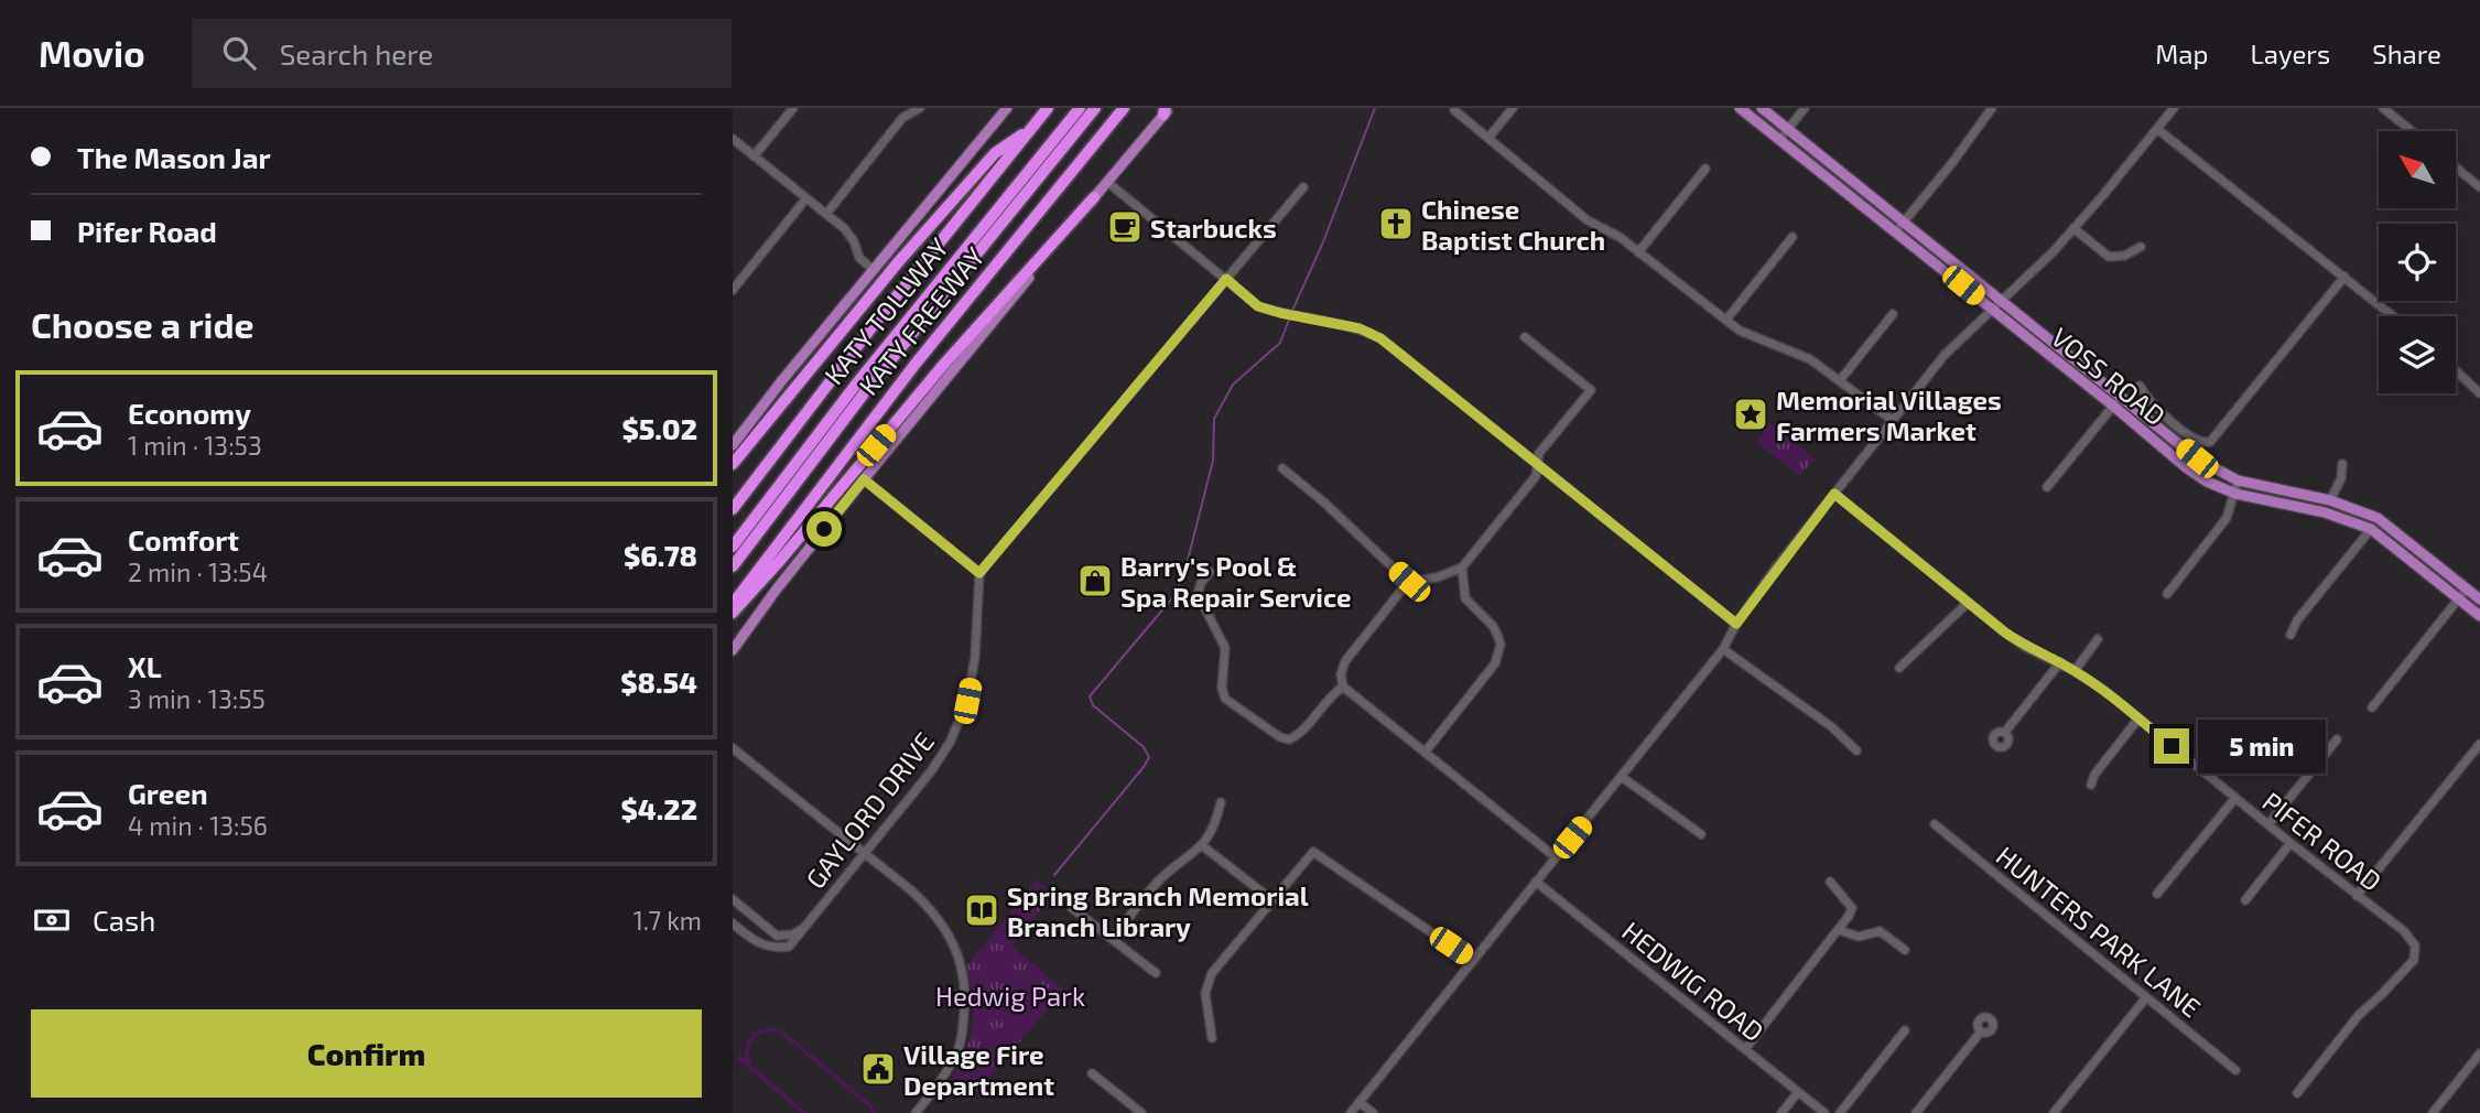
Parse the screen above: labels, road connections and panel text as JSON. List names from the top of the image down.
{
  "streets": {
    "highway": ["KATY TOLLWAY", "KATY FREEWAY"],
    "main road": ["VOSS ROAD"],
    "street": [
      "GAYLORD DRIVE",
      "PIFER ROAD",
      "HUNTERS PARK LANE",
      "HEDWIG ROAD"
    ]
  },
  "parks": ["Hedwig Park"],
  "places": {
    "church": ["Chinese Baptist Church"],
    "cafe": ["Starbucks"],
    "place": ["Memorial Villages Farmers Market"],
    "shop": ["Barry's Pool & Spa Repair Service"],
    "library": ["Spring Branch Memorial Branch Library"],
    "public building": ["Village Fire Department"]
  },
  "north": "top left",
  "page": {
    "header": "Movio",
    "search": "Search here",
    "nav": ["Map", "Layers", "Share"],
    "banner": ["The Mason Jar", "Pifer Road"],
    "heading": "Choose a ride",
    "list": [
      {
        "name": "Economy",
        "note": "1 min · 13:53",
        "value": "$5.02"
      },
      {
        "name": "Comfort",
        "note": "2 min · 13:54",
        "value": "$6.78"
      },
      {
        "name": "XL",
        "note": "3 min · 13:55",
        "value": "$8.54"
      },
      {
        "name": "Green",
        "note": "4 min · 13:56",
        "value": "$4.22"
      }
    ],
    "bubble": "5 min",
    "pay": ["Cash", "1.7 km"],
    "buttons": "Confirm"
  }
}
